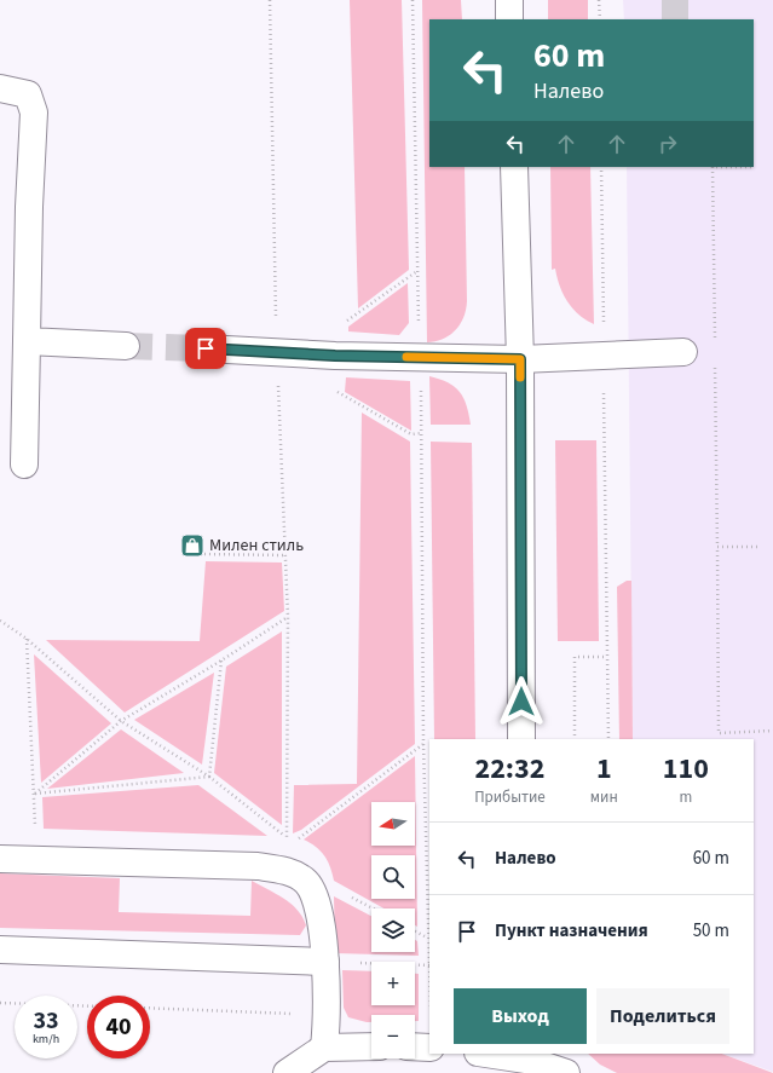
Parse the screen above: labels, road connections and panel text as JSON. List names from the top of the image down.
{
  "places": {
    "shop": ["Милен стиль"]
  },
  "north": "left",
  "page": {
    "turn": ["60 m", "Налево"],
    "eta": [
      "22:32",
      "Прибытие",
      "1",
      "мин",
      "110",
      "m"
    ],
    "map_buttons": ["+", "−"],
    "list": [
      {
        "name": "Налево",
        "value": "60 m"
      },
      {
        "name": "Пункт назначения",
        "value": "50 m"
      }
    ],
    "buttons": ["Выход", "Поделиться"],
    "speed": "33 km/h",
    "limit": "40"
  }
}
